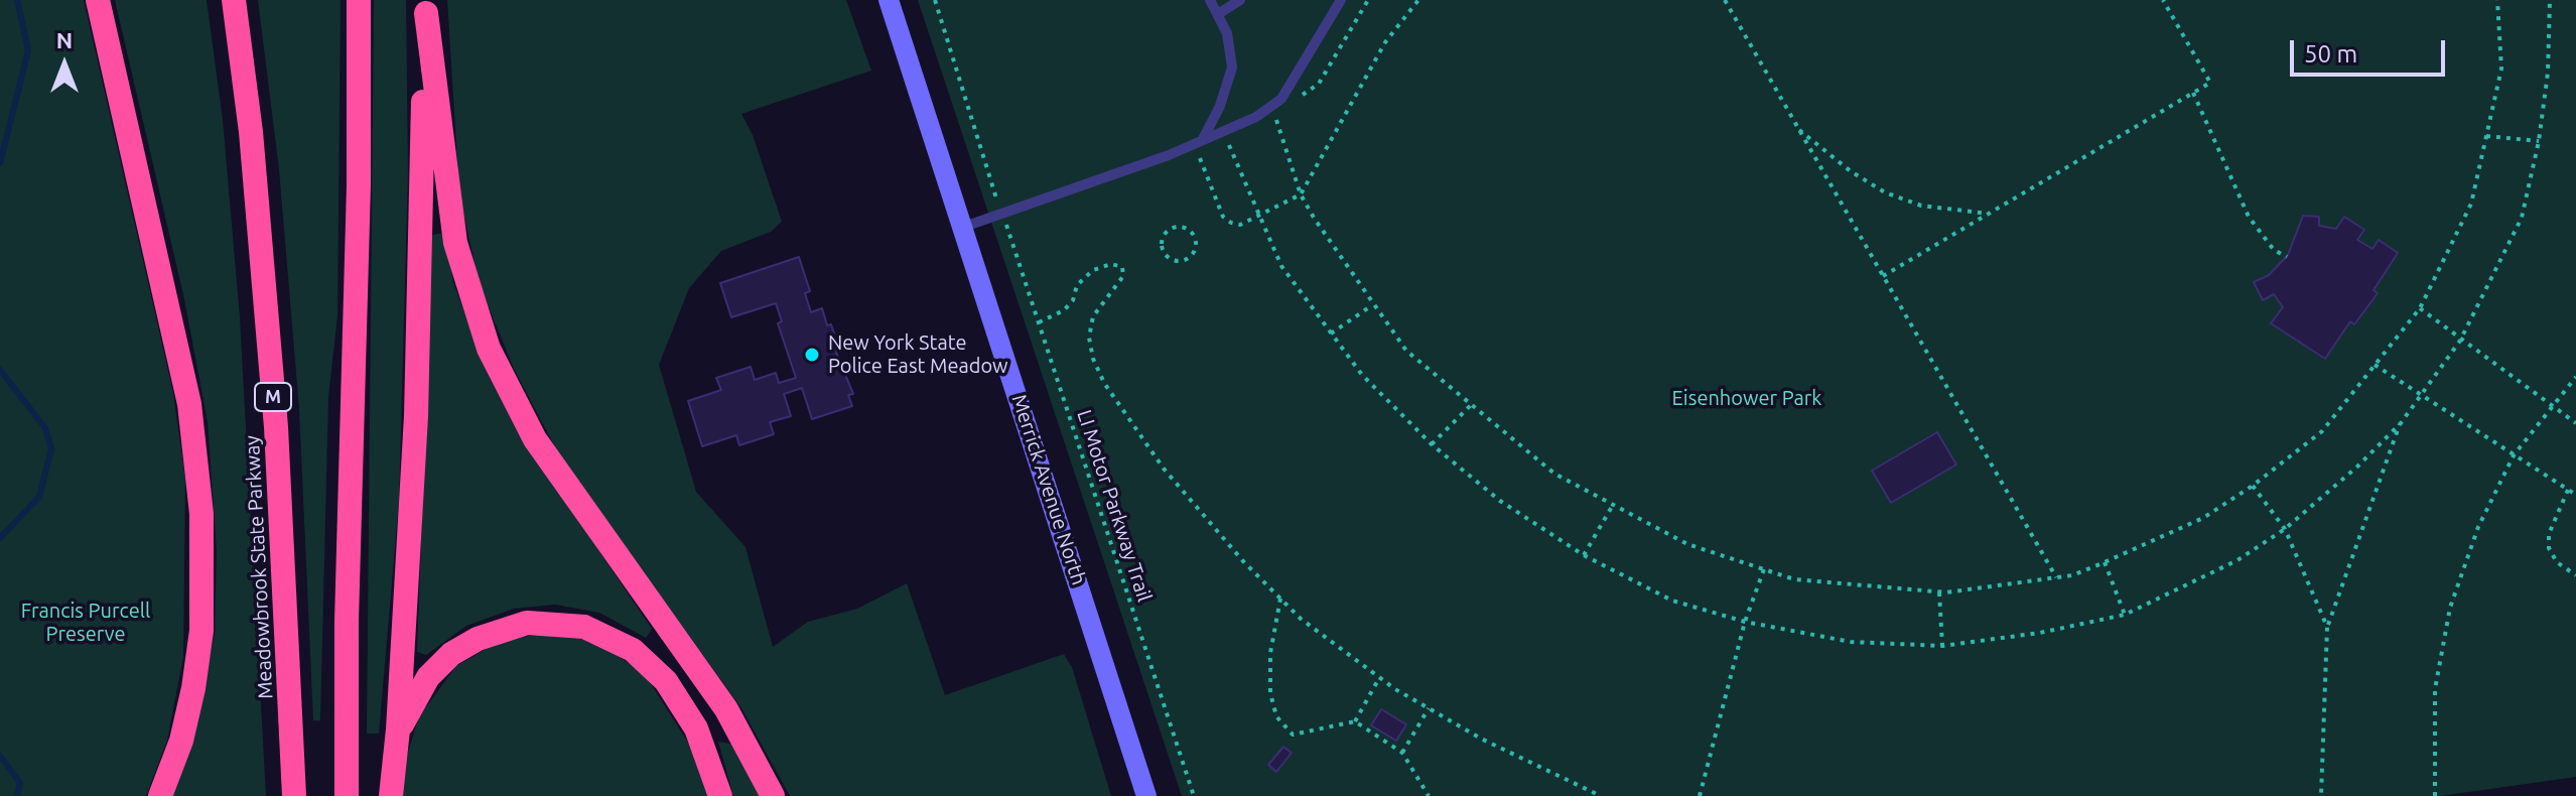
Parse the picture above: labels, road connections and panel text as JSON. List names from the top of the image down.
{
  "streets": {
    "highway": ["M", "Meadowbrook State Parkway"],
    "main road": ["Merrick Avenue North"],
    "path": ["LI Motor Parkway Trail"]
  },
  "parks": ["Eisenhower Park", "Francis Purcell Preserve"],
  "places": ["New York State Police East Meadow"],
  "scale_bar": "50 m",
  "north": "top"
}
